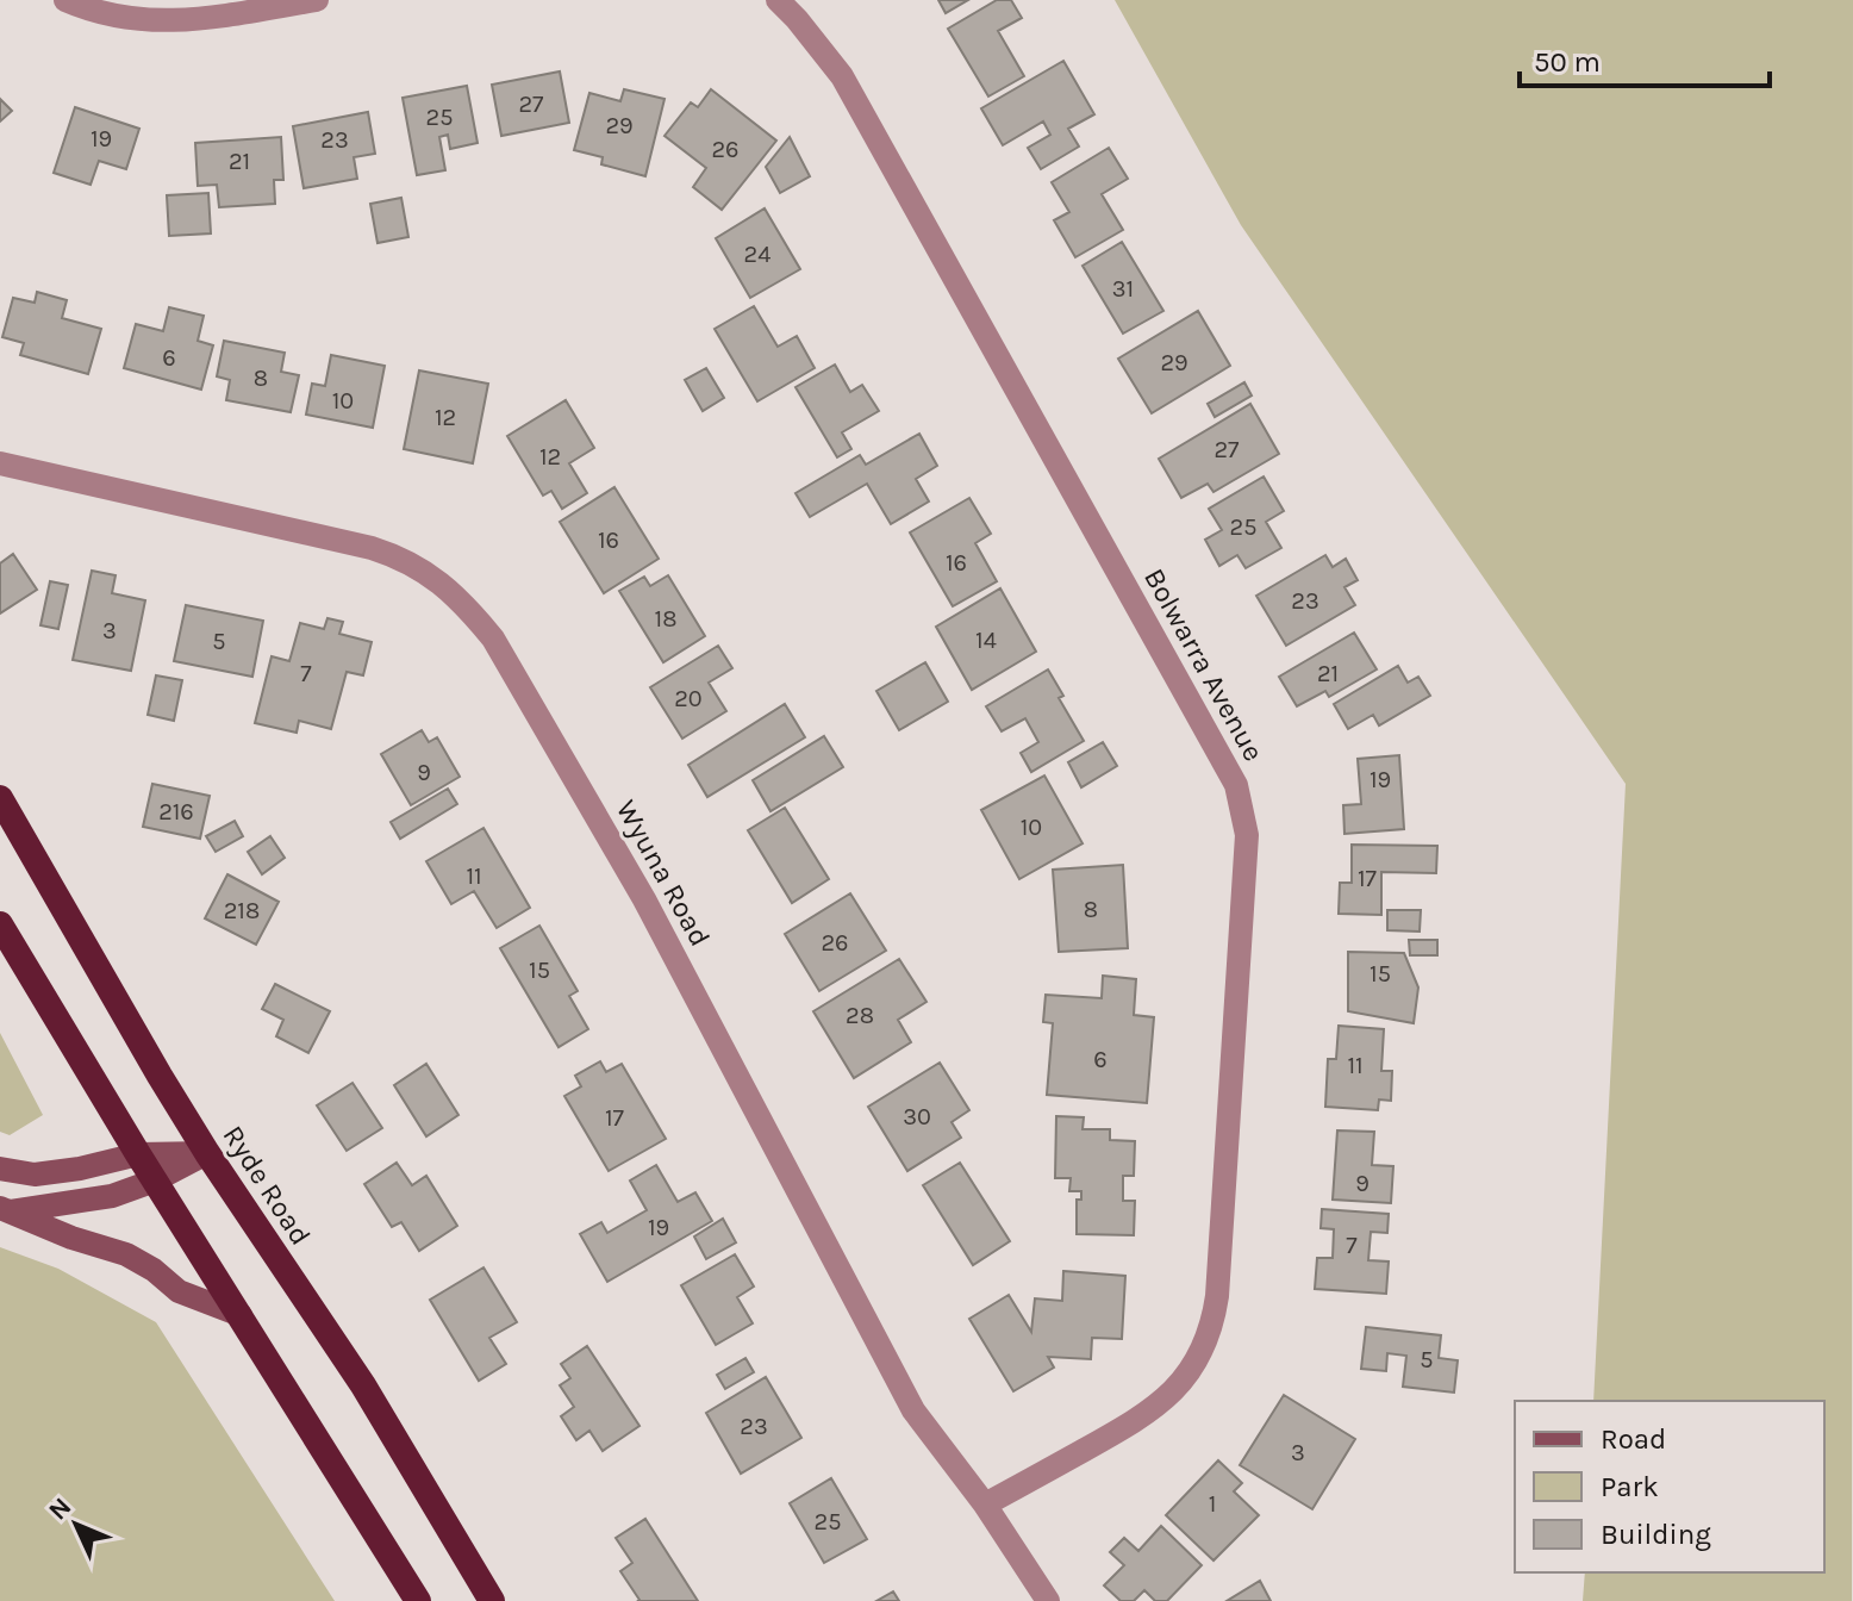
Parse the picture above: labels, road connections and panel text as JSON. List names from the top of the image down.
{
  "streets": {
    "highway": ["Ryde Road"],
    "street": ["Bolwarra Avenue", "Wyuna Road"]
  },
  "crossings": [
    ["Bolwarra Avenue", "Wyuna Road"]
  ],
  "house_numbers": [
    "27",
    "25",
    "29",
    "19",
    "23",
    "26",
    "21",
    "24",
    "31",
    "6",
    "29",
    "8",
    "10",
    "12",
    "27",
    "12",
    "25",
    "16",
    "16",
    "23",
    "18",
    "3",
    "14",
    "5",
    "7",
    "21",
    "20",
    "9",
    "19",
    "216",
    "10",
    "11",
    "17",
    "8",
    "218",
    "26",
    "15",
    "15",
    "28",
    "6",
    "11",
    "30",
    "17",
    "9",
    "19",
    "7",
    "5",
    "23",
    "3",
    "1",
    "25"
  ],
  "legend": ["Road", "Park", "Building"],
  "scale_bar": "50 m",
  "north": "top left"
}
